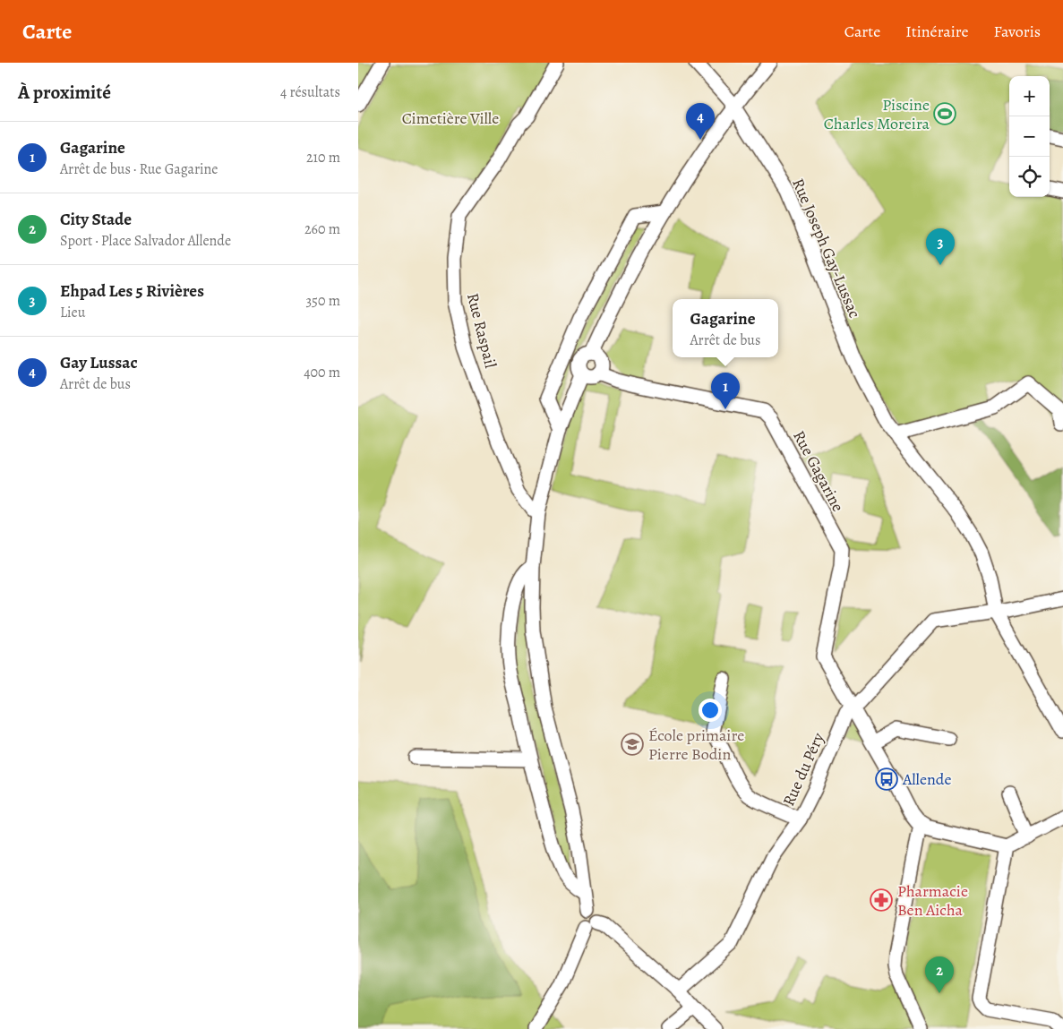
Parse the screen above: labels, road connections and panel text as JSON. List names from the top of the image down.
{
  "streets": {
    "street": [
      "Rue Joseph Gay-Lussac",
      "Rue Raspail",
      "Rue Gagarine",
      "Rue du Péry"
    ]
  },
  "crossings": [
    ["Rue Joseph Gay-Lussac", "Rue du Péry"],
    ["Rue Gagarine", "Rue du Péry"]
  ],
  "parks": ["Cimetière Ville"],
  "places": {
    "sports": ["Piscine Charles Moreira"],
    "school or university": ["École primaire Pierre Bodin"],
    "bus stop": ["Allende"],
    "pharmacy": ["Pharmacie Ben Aicha"]
  },
  "page": {
    "header": "Carte",
    "nav": ["Carte", "Itinéraire", "Favoris"],
    "heading": ["À proximité", "4 résultats"],
    "map_buttons": ["+", "−"],
    "pins": [
      "4",
      "3",
      "1",
      "2"
    ],
    "list": [
      {
        "mark": "1",
        "name": "Gagarine",
        "note": "Arrêt de bus · Rue Gagarine",
        "value": "210 m"
      },
      {
        "mark": "2",
        "name": "City Stade",
        "note": "Sport · Place Salvador Allende",
        "value": "260 m"
      },
      {
        "mark": "3",
        "name": "Ehpad Les 5 Rivières",
        "note": "Lieu",
        "value": "350 m"
      },
      {
        "mark": "4",
        "name": "Gay Lussac",
        "note": "Arrêt de bus",
        "value": "400 m"
      }
    ],
    "popup": ["Gagarine", "Arrêt de bus"]
  }
}
